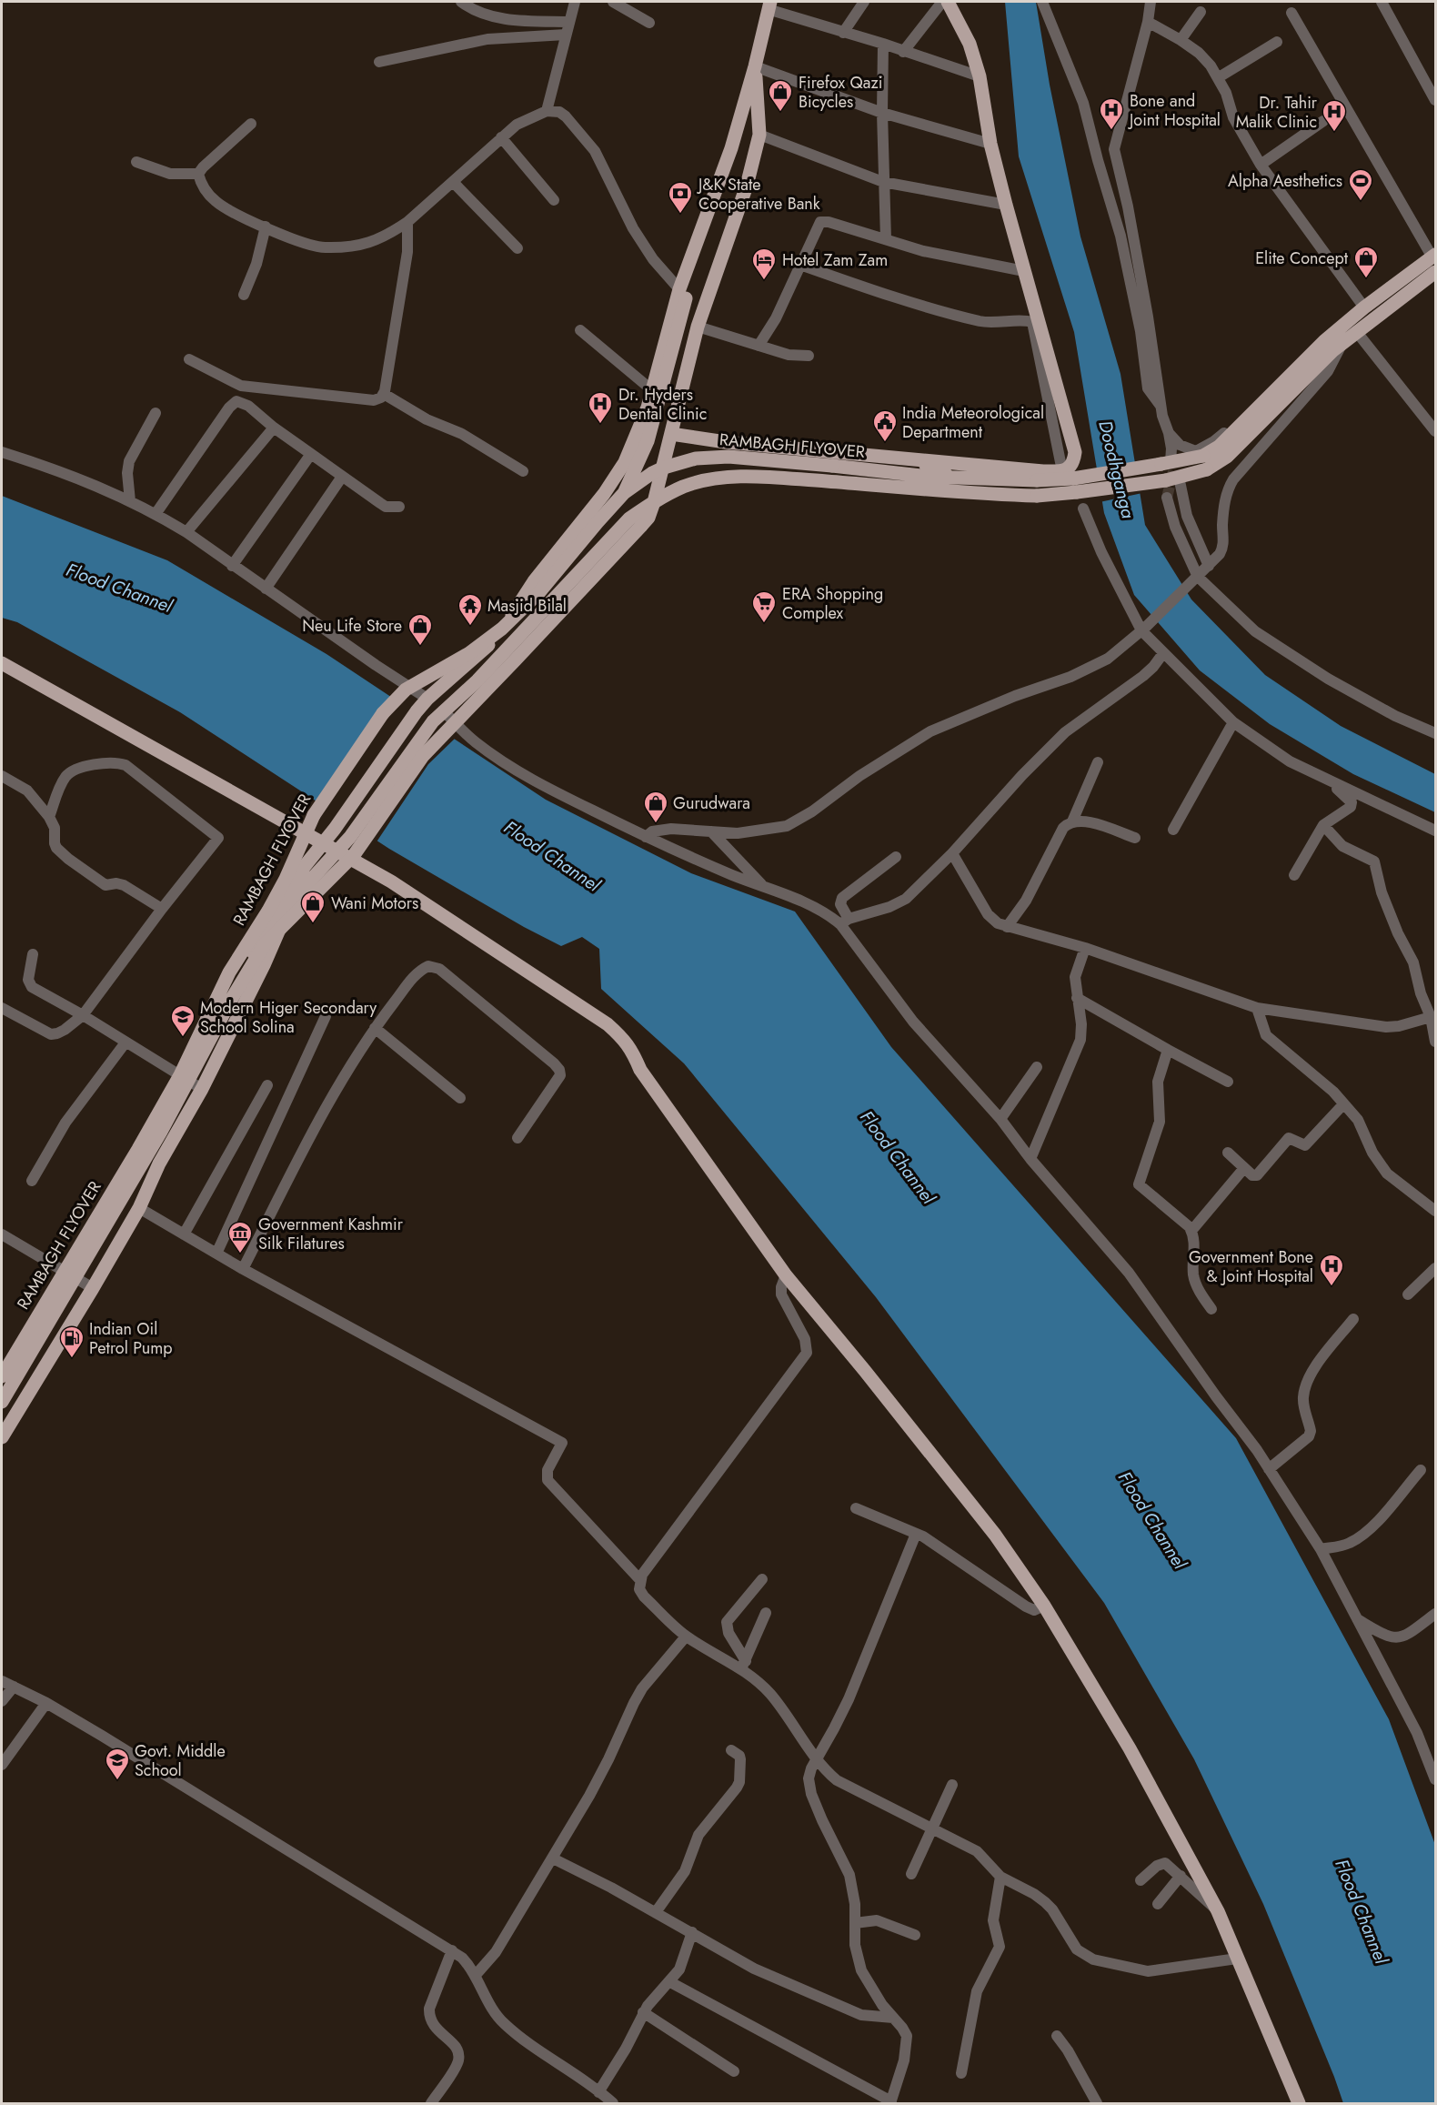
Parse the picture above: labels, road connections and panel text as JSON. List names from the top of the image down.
{
  "streets": {
    "main road": ["RAMBAGH FLYOVER"]
  },
  "water": ["Doodhganga", "Flood Channel"],
  "places": {
    "shop": [
      "Firefox Qazi Bicycles",
      "Elite Concept",
      "Neu Life Store",
      "Gurudwara",
      "Wani Motors"
    ],
    "hospital": [
      "Bone and Joint Hospital",
      "Dr. Tahir Malik Clinic",
      "Dr. Hyders Dental Clinic",
      "Government Bone & Joint Hospital"
    ],
    "sports": ["Alpha Aesthetics"],
    "bank": ["J&K State Cooperative Bank"],
    "hotel": ["Hotel Zam Zam"],
    "public building": ["India Meteorological Department"],
    "supermarket": ["ERA Shopping Complex"],
    "temple": ["Masjid Bilal"],
    "school or university": ["Modern Higer Secondary School Solina", "Govt. Middle School"],
    "museum": ["Government Kashmir Silk Filatures"],
    "fuel station": ["Indian Oil Petrol Pump"]
  }
}
